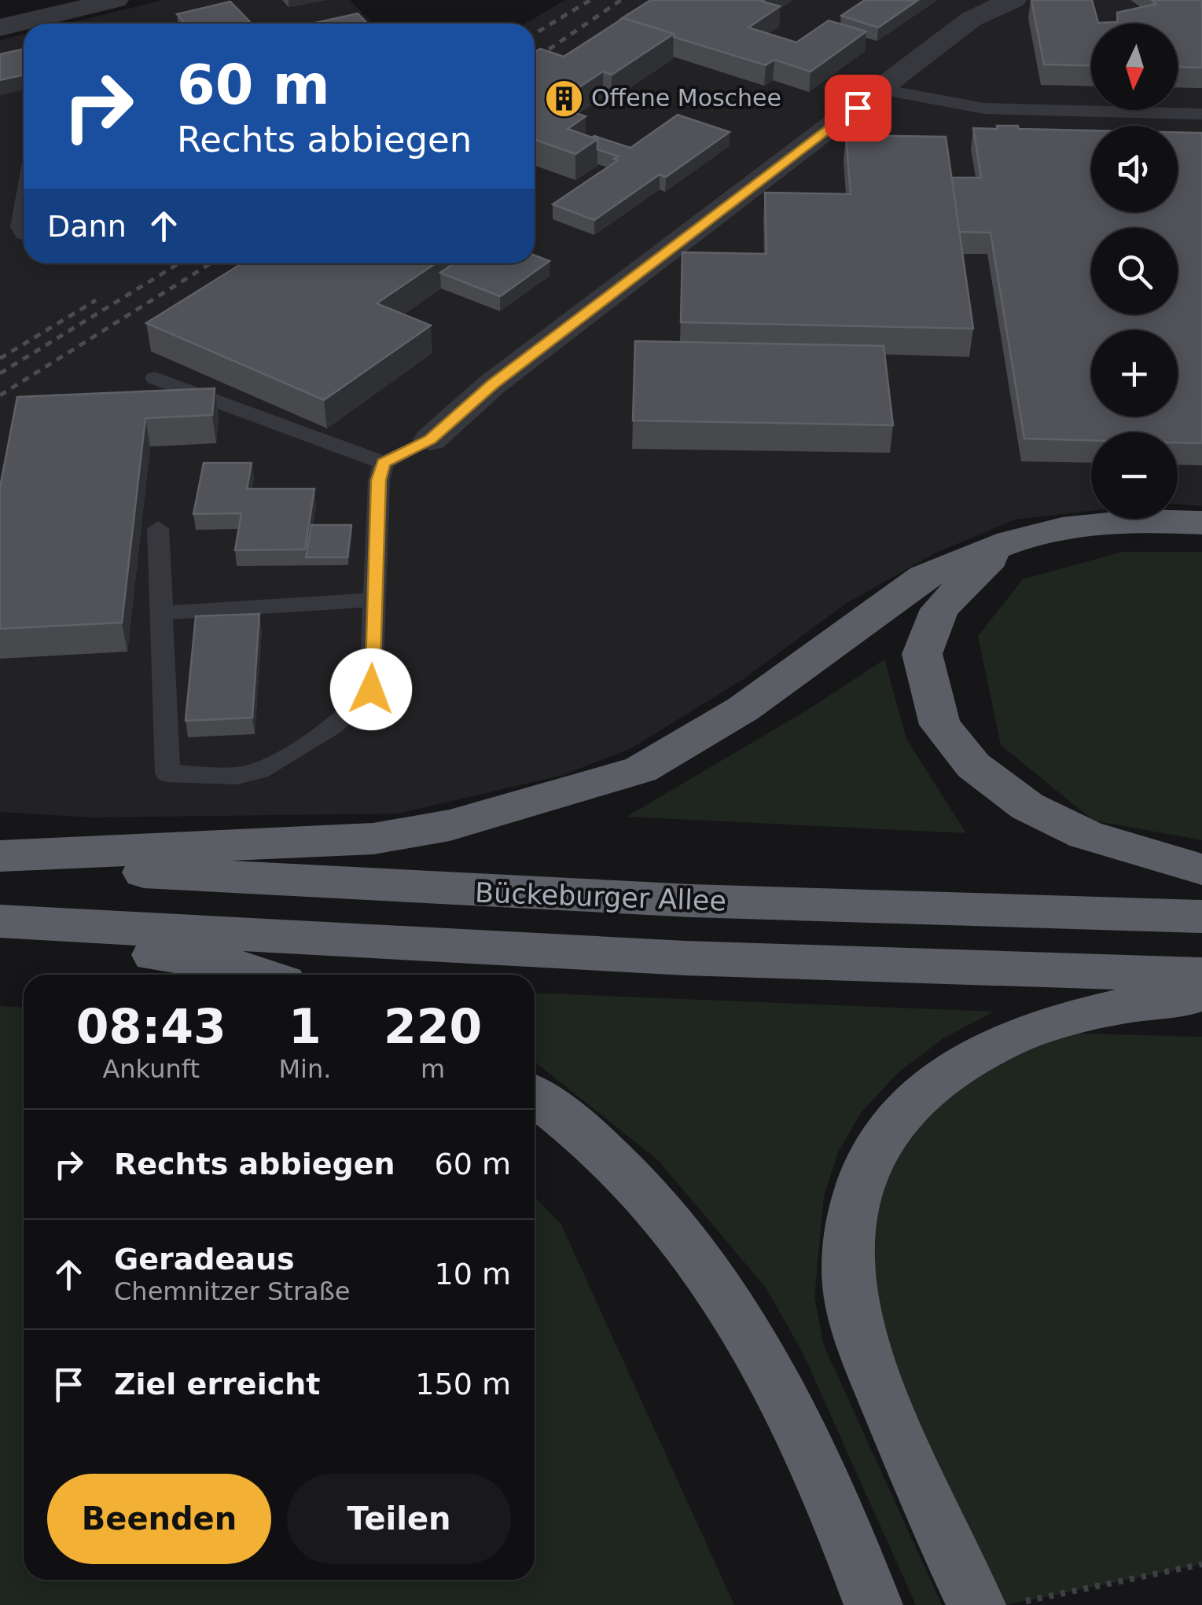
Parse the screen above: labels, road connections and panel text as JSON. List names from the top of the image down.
{
  "streets": {
    "highway": ["Bückeburger Allee"]
  },
  "places": {
    "building": ["Offene Moschee"]
  },
  "north": "bottom",
  "page": {
    "map_buttons": ["+", "−"],
    "turn": ["60 m", "Rechts abbiegen"],
    "then": "Dann",
    "eta": [
      "08:43",
      "Ankunft",
      "1",
      "Min.",
      "220",
      "m"
    ],
    "list": [
      {
        "name": "Rechts abbiegen",
        "value": "60 m"
      },
      {
        "name": "Geradeaus",
        "note": "Chemnitzer Straße",
        "value": "10 m"
      },
      {
        "name": "Ziel erreicht",
        "value": "150 m"
      }
    ],
    "buttons": ["Beenden", "Teilen"]
  }
}
